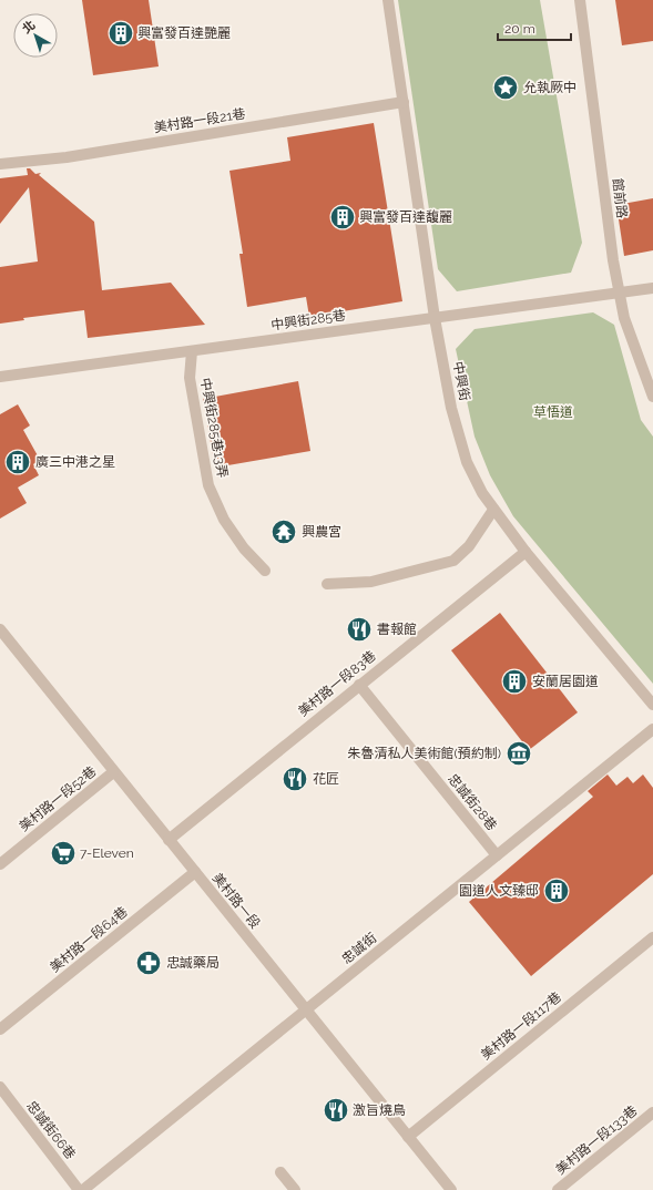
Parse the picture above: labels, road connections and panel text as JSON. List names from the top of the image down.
{
  "streets": {
    "street": [
      "美村路一段21巷",
      "館前路",
      "中興街285巷",
      "中興街",
      "中興街285巷13弄",
      "美村路一段83巷",
      "美村路一段52巷",
      "忠誠街28巷",
      "美村路一段",
      "美村路一段64巷",
      "忠誠街",
      "美村路一段117巷",
      "忠誠街66巷",
      "美村路一段133巷"
    ]
  },
  "crossings": [
    ["美村路一段21巷", "中興街"],
    ["館前路", "中興街285巷"],
    ["中興街285巷", "中興街"],
    ["中興街285巷", "中興街285巷13弄"],
    ["中興街", "美村路一段83巷"],
    ["美村路一段83巷", "忠誠街28巷"],
    ["美村路一段83巷", "美村路一段"],
    ["美村路一段52巷", "美村路一段"],
    ["忠誠街28巷", "忠誠街"],
    ["美村路一段", "美村路一段64巷"],
    ["美村路一段", "忠誠街"],
    ["美村路一段", "美村路一段117巷"]
  ],
  "parks": ["草悟道"],
  "places": {
    "building": [
      "興富發百達艷麗",
      "興富發百達馥麗",
      "廣三中港之星",
      "安蘭居園道",
      "園道人文臻邸"
    ],
    "place": ["允執厥中"],
    "temple": ["興農宮"],
    "restaurant": ["書報館", "花匠", "激旨燒鳥"],
    "museum": ["朱魯清私人美術館(預約制)"],
    "supermarket": ["7-Eleven"],
    "pharmacy": ["忠誠藥局"]
  },
  "scale_bar": "20 m",
  "north": "top left"
}
